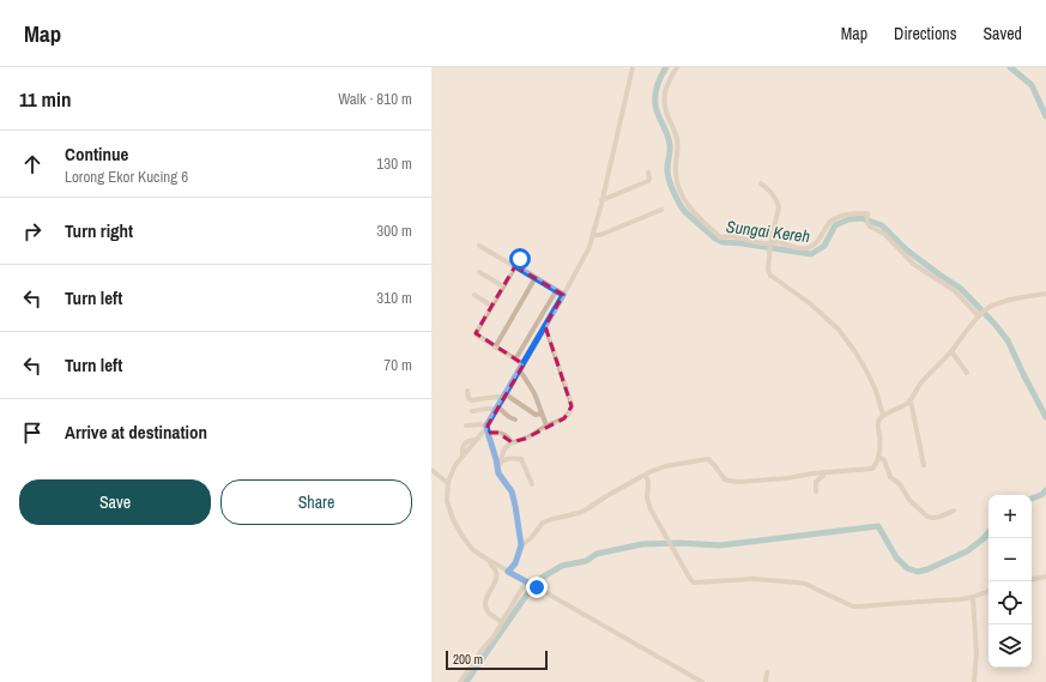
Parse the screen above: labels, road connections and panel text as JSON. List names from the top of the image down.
{
  "water": ["Sungai Kereh"],
  "scale_bar": "200 m",
  "page": {
    "header": "Map",
    "nav": ["Map", "Directions", "Saved"],
    "heading": ["11 min", "Walk · 810 m"],
    "list": [
      ["Continue", "Lorong Ekor Kucing 6", "130 m"],
      ["Turn right", "300 m"],
      ["Turn left", "310 m"],
      ["Turn left", "70 m"],
      "Arrive at destination"
    ],
    "buttons": ["Save", "Share"],
    "map_buttons": ["+", "−"],
    "scale": "200 m"
  }
}
